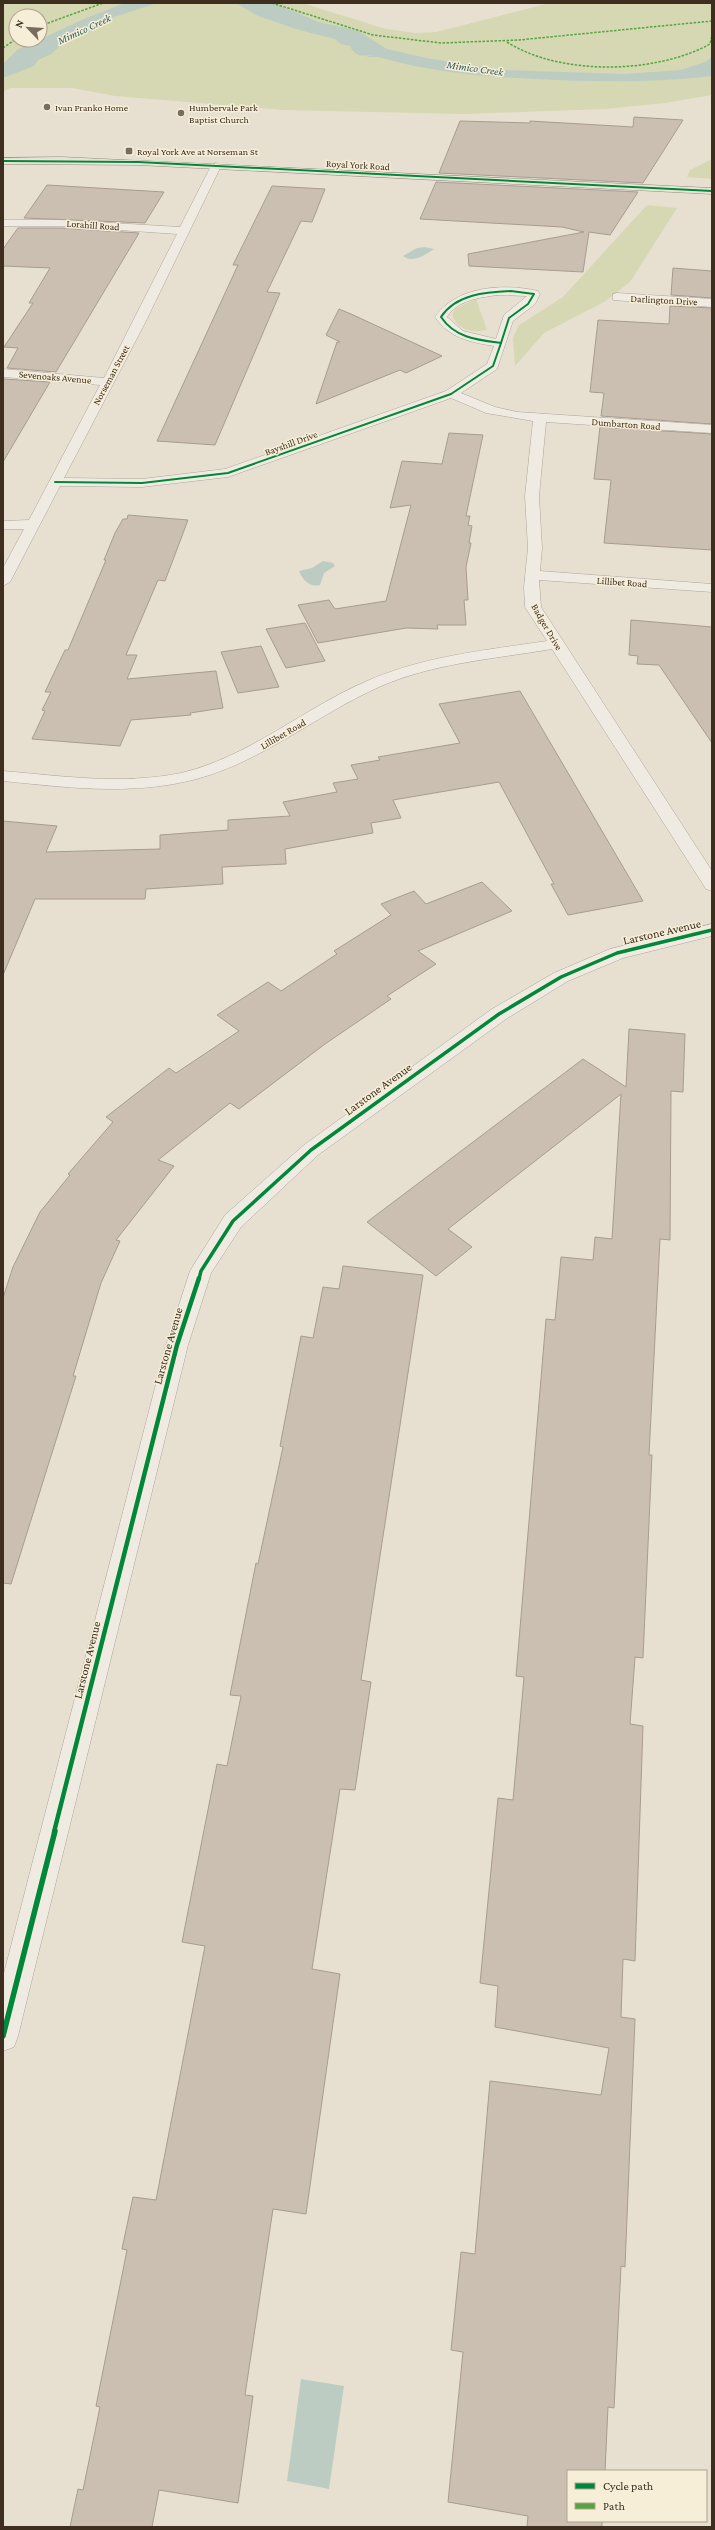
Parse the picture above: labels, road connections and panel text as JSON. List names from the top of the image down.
{
  "streets": {
    "main road": ["Royal York Road"],
    "street": [
      "Lorahill Road",
      "Darlington Drive",
      "Norseman Street",
      "Sevenoaks Avenue",
      "Dumbarton Road",
      "Bayshill Drive",
      "Lillibet Road",
      "Badger Drive",
      "Larstone Avenue"
    ]
  },
  "crossings": [
    ["Royal York Road", "Norseman Street"],
    ["Lorahill Road", "Norseman Street"],
    ["Norseman Street", "Sevenoaks Avenue"],
    ["Norseman Street", "Bayshill Drive"],
    ["Dumbarton Road", "Badger Drive"],
    ["Lillibet Road", "Badger Drive"]
  ],
  "water": ["Mimico Creek"],
  "places": {
    "other": ["Ivan Franko Home", "Humbervale Park Baptist Church"],
    "transit": ["Royal York Ave at Norseman St"]
  },
  "legend": ["Cycle path", "Path"],
  "north": "top left"
}
